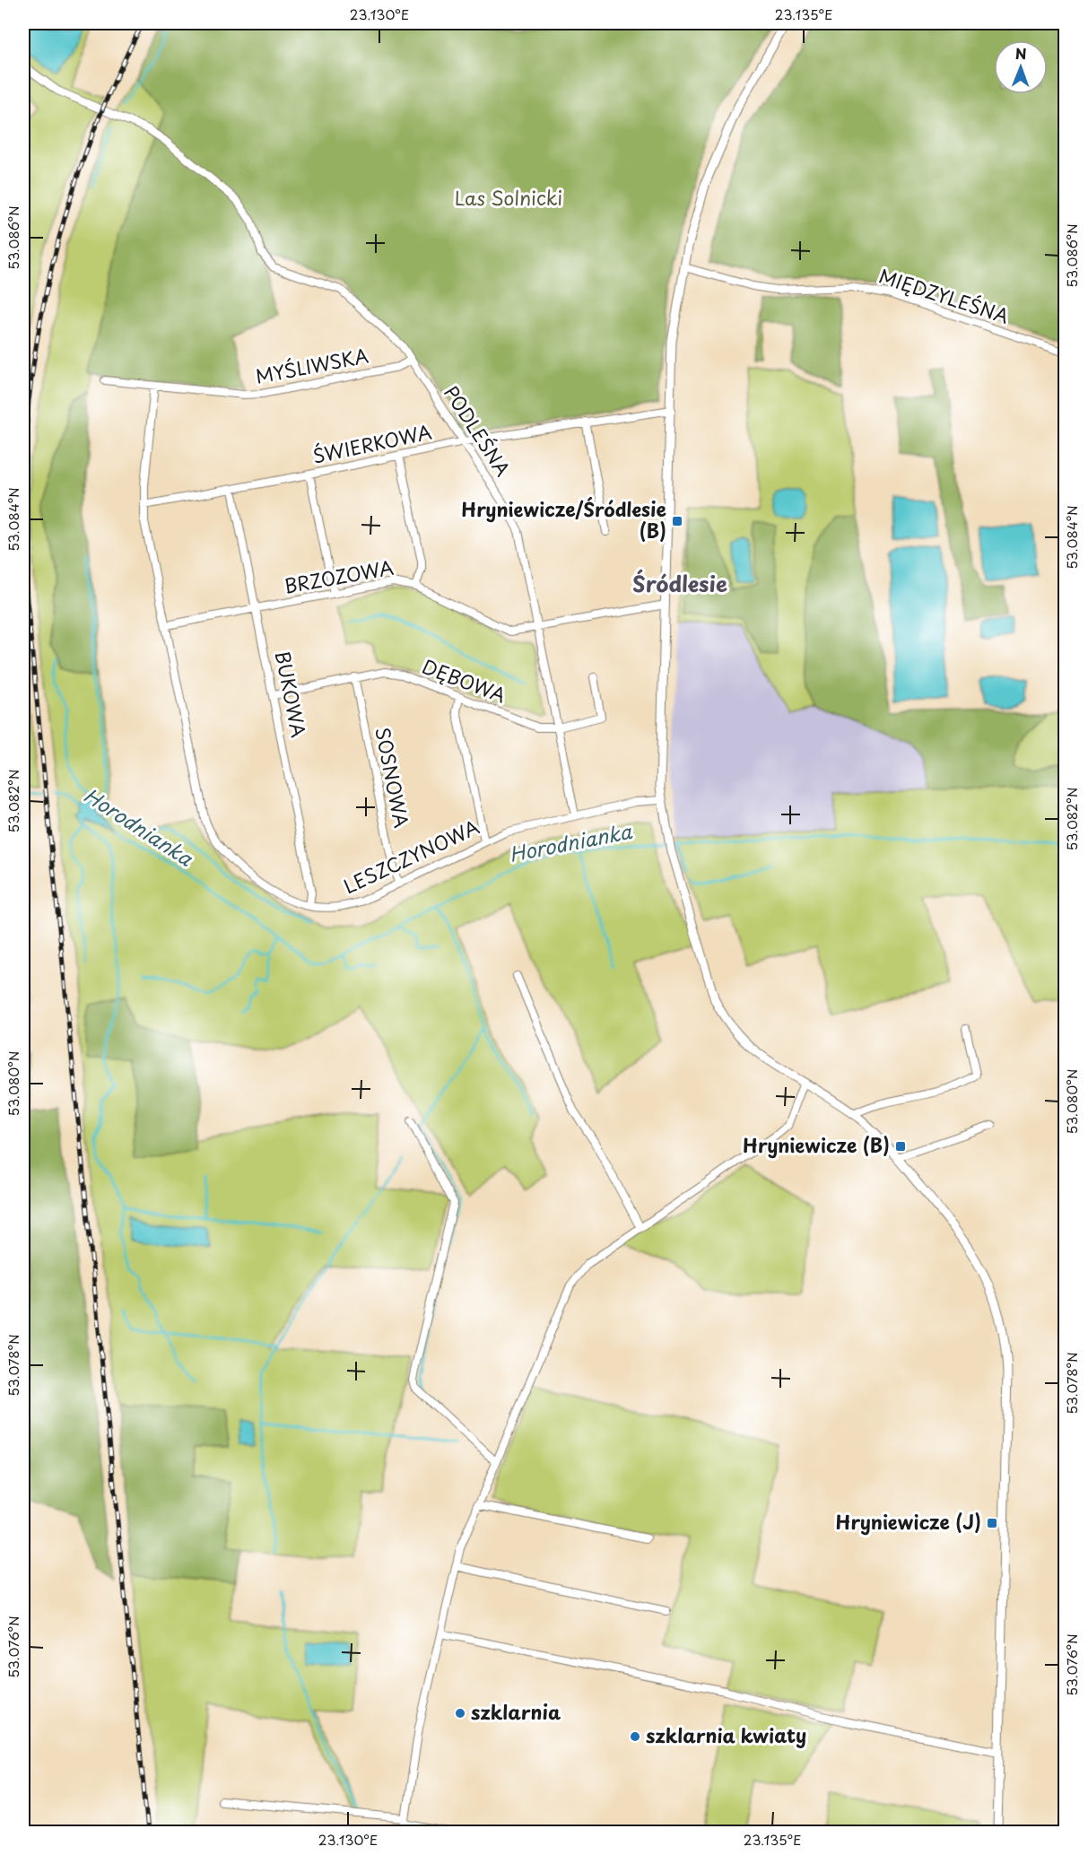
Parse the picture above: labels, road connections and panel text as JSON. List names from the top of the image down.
{
  "streets": {
    "street": [
      "MIĘDZYLEŚNA",
      "MYŚLIWSKA",
      "PODLEŚNA",
      "ŚWIERKOWA",
      "BRZOZOWA",
      "DĘBOWA",
      "BUKOWA",
      "SOSNOWA",
      "LESZCZYNOWA"
    ]
  },
  "crossings": [
    ["MYŚLIWSKA", "PODLEŚNA"],
    ["PODLEŚNA", "ŚWIERKOWA"],
    ["PODLEŚNA", "BRZOZOWA"],
    ["PODLEŚNA", "DĘBOWA"],
    ["PODLEŚNA", "LESZCZYNOWA"],
    ["ŚWIERKOWA", "BUKOWA"],
    ["ŚWIERKOWA", "LESZCZYNOWA"],
    ["BRZOZOWA", "BUKOWA"],
    ["BRZOZOWA", "LESZCZYNOWA"],
    ["DĘBOWA", "BUKOWA"],
    ["DĘBOWA", "SOSNOWA"],
    ["BUKOWA", "LESZCZYNOWA"],
    ["SOSNOWA", "LESZCZYNOWA"]
  ],
  "districts": ["Śródlesie"],
  "water": ["Horodnianka"],
  "parks": ["Las Solnicki"],
  "places": {
    "transit": ["Hryniewicze/Śródlesie (B)", "Hryniewicze (B)", "Hryniewicze (J)"],
    "other": ["szklarnia", "szklarnia kwiaty"]
  },
  "north": "top",
  "coordinates": [
    "23.130°E",
    "23.135°E",
    "53.086°N",
    "53.084°N",
    "53.082°N",
    "53.080°N",
    "53.078°N",
    "53.076°N"
  ]
}
